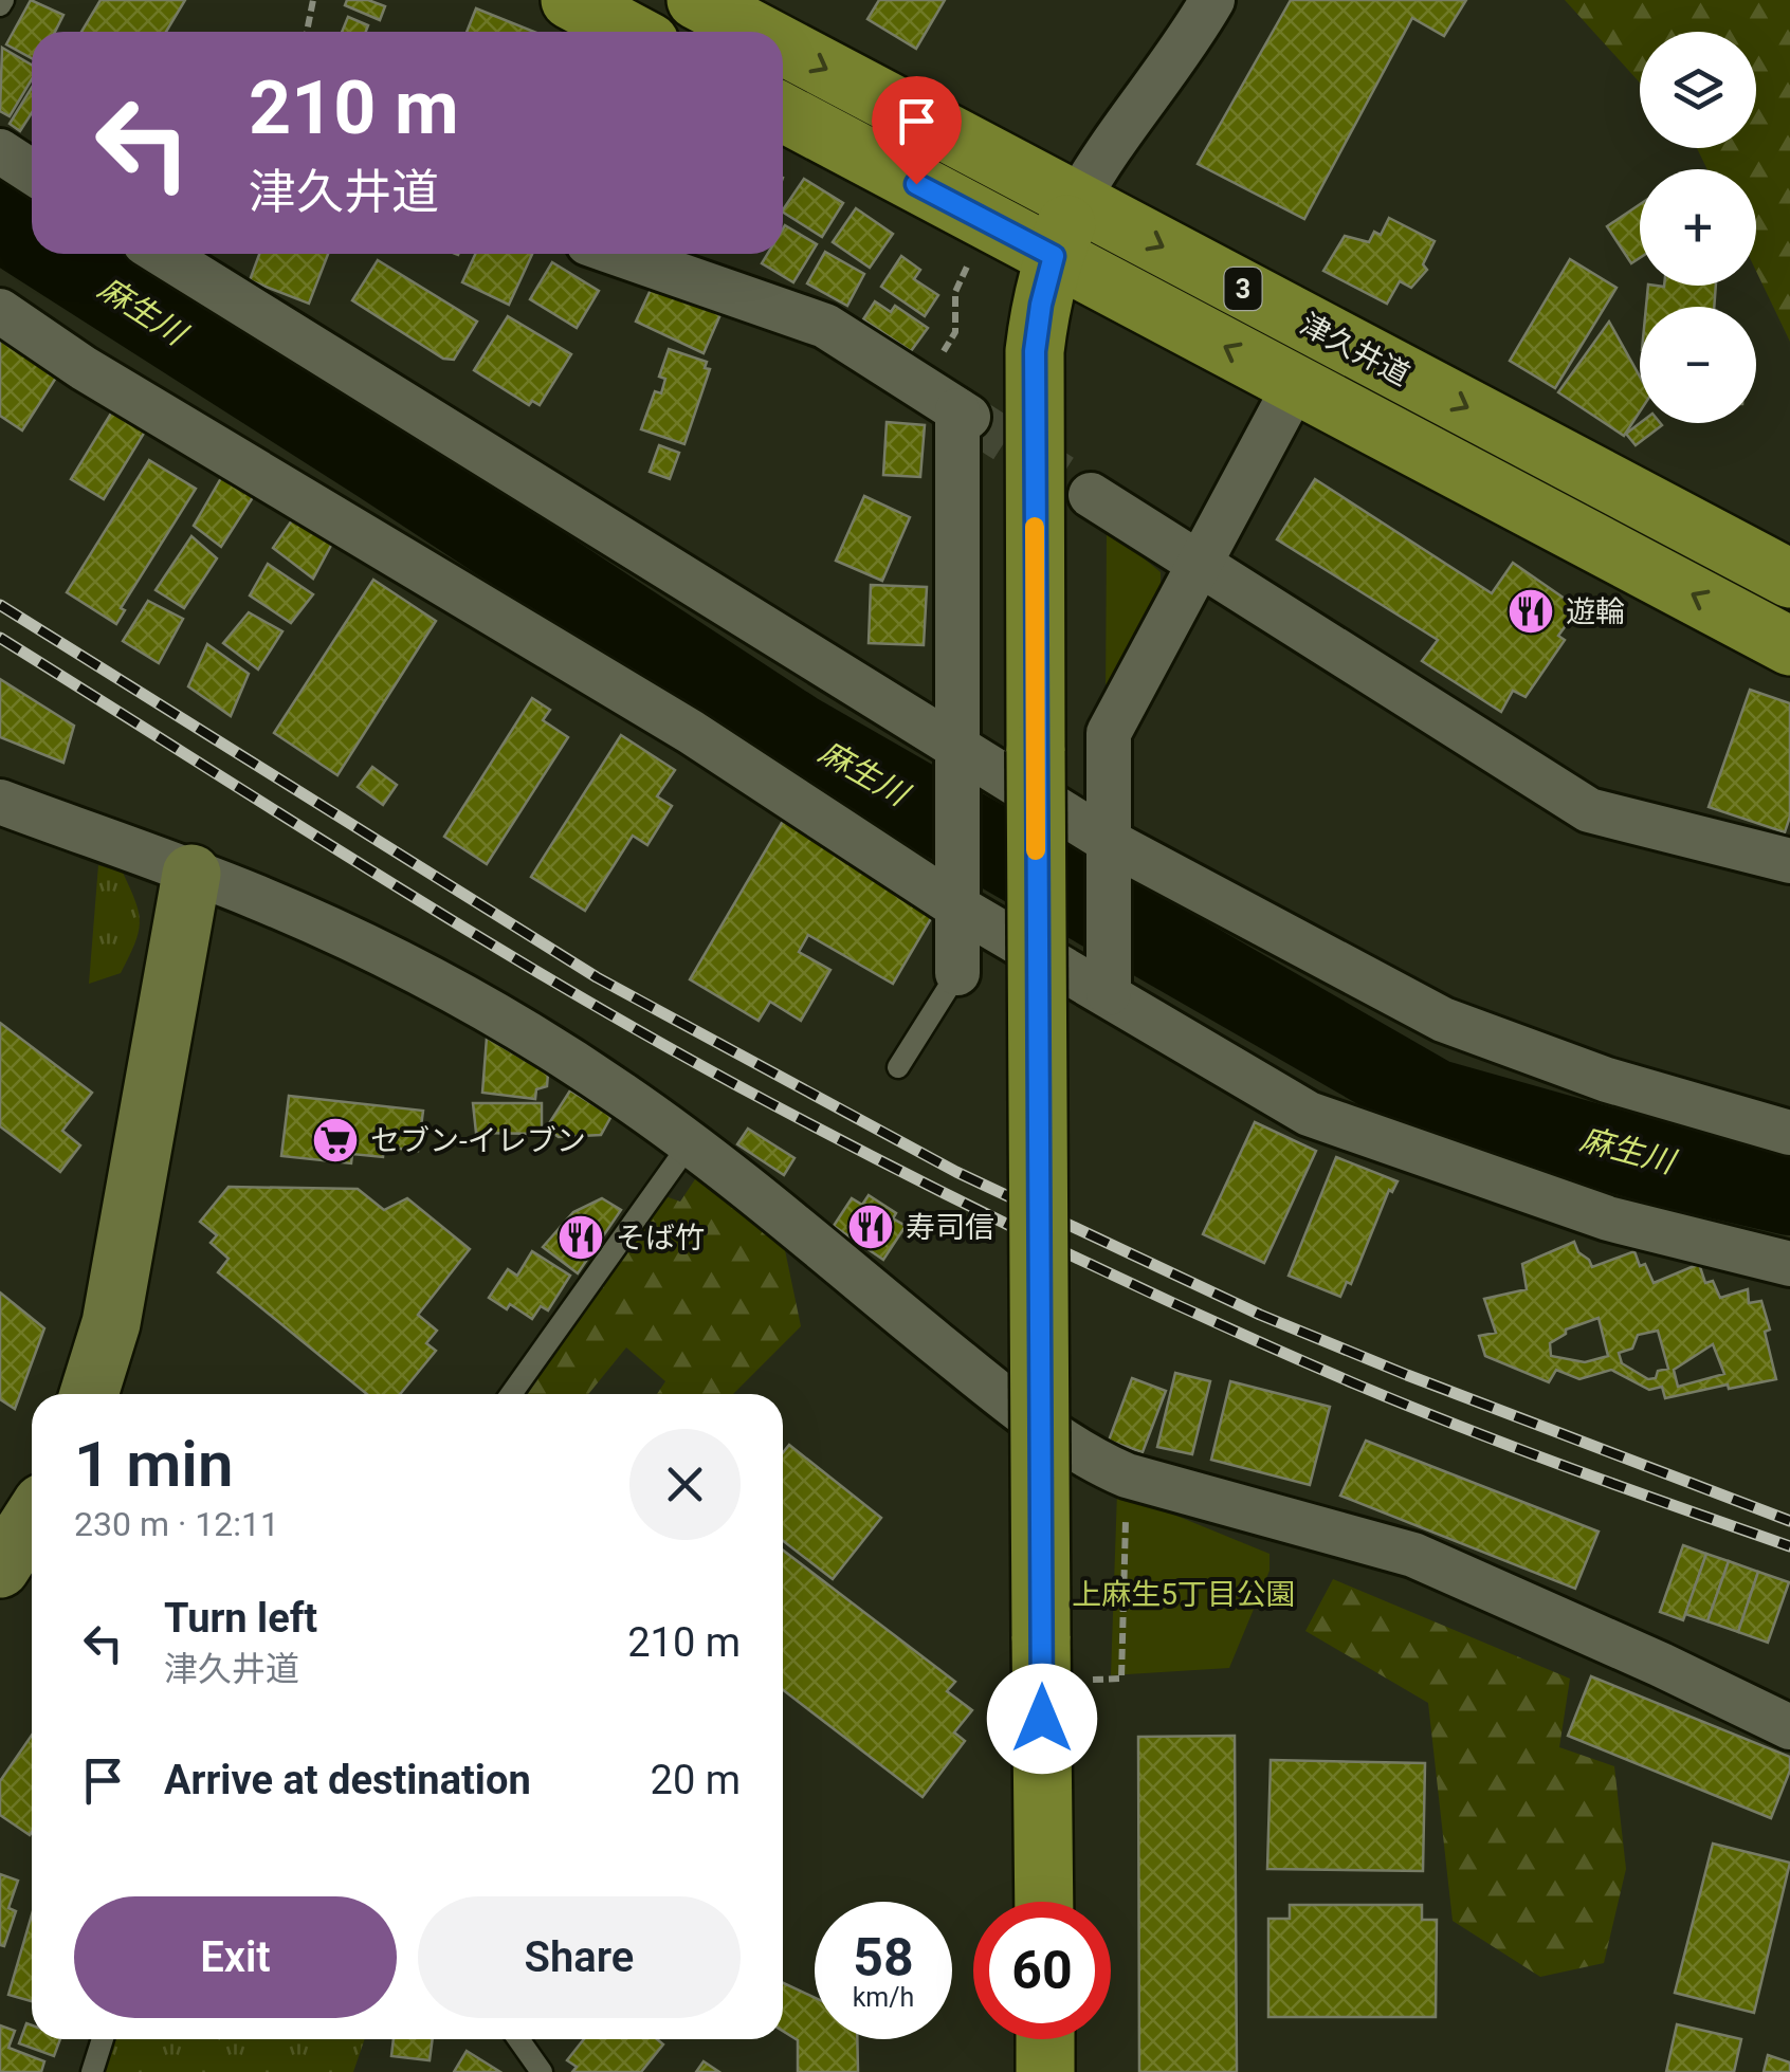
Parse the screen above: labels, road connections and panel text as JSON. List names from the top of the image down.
{
  "streets": {
    "main road": ["3", "津久井道"]
  },
  "water": ["麻生川"],
  "parks": ["上麻生5丁目公園"],
  "places": {
    "restaurant": ["遊輪", "寿司信", "そば竹"],
    "supermarket": ["セブン-イレブン"]
  },
  "page": {
    "map_buttons": ["+", "−"],
    "turn": ["210 m", "津久井道"],
    "heading": ["1 min", "230 m · 12:11"],
    "list": [
      {
        "name": "Turn left",
        "note": "津久井道",
        "value": "210 m"
      },
      {
        "name": "Arrive at destination",
        "value": "20 m"
      }
    ],
    "buttons": ["Exit", "Share"],
    "speed": "58 km/h",
    "limit": "60"
  }
}
